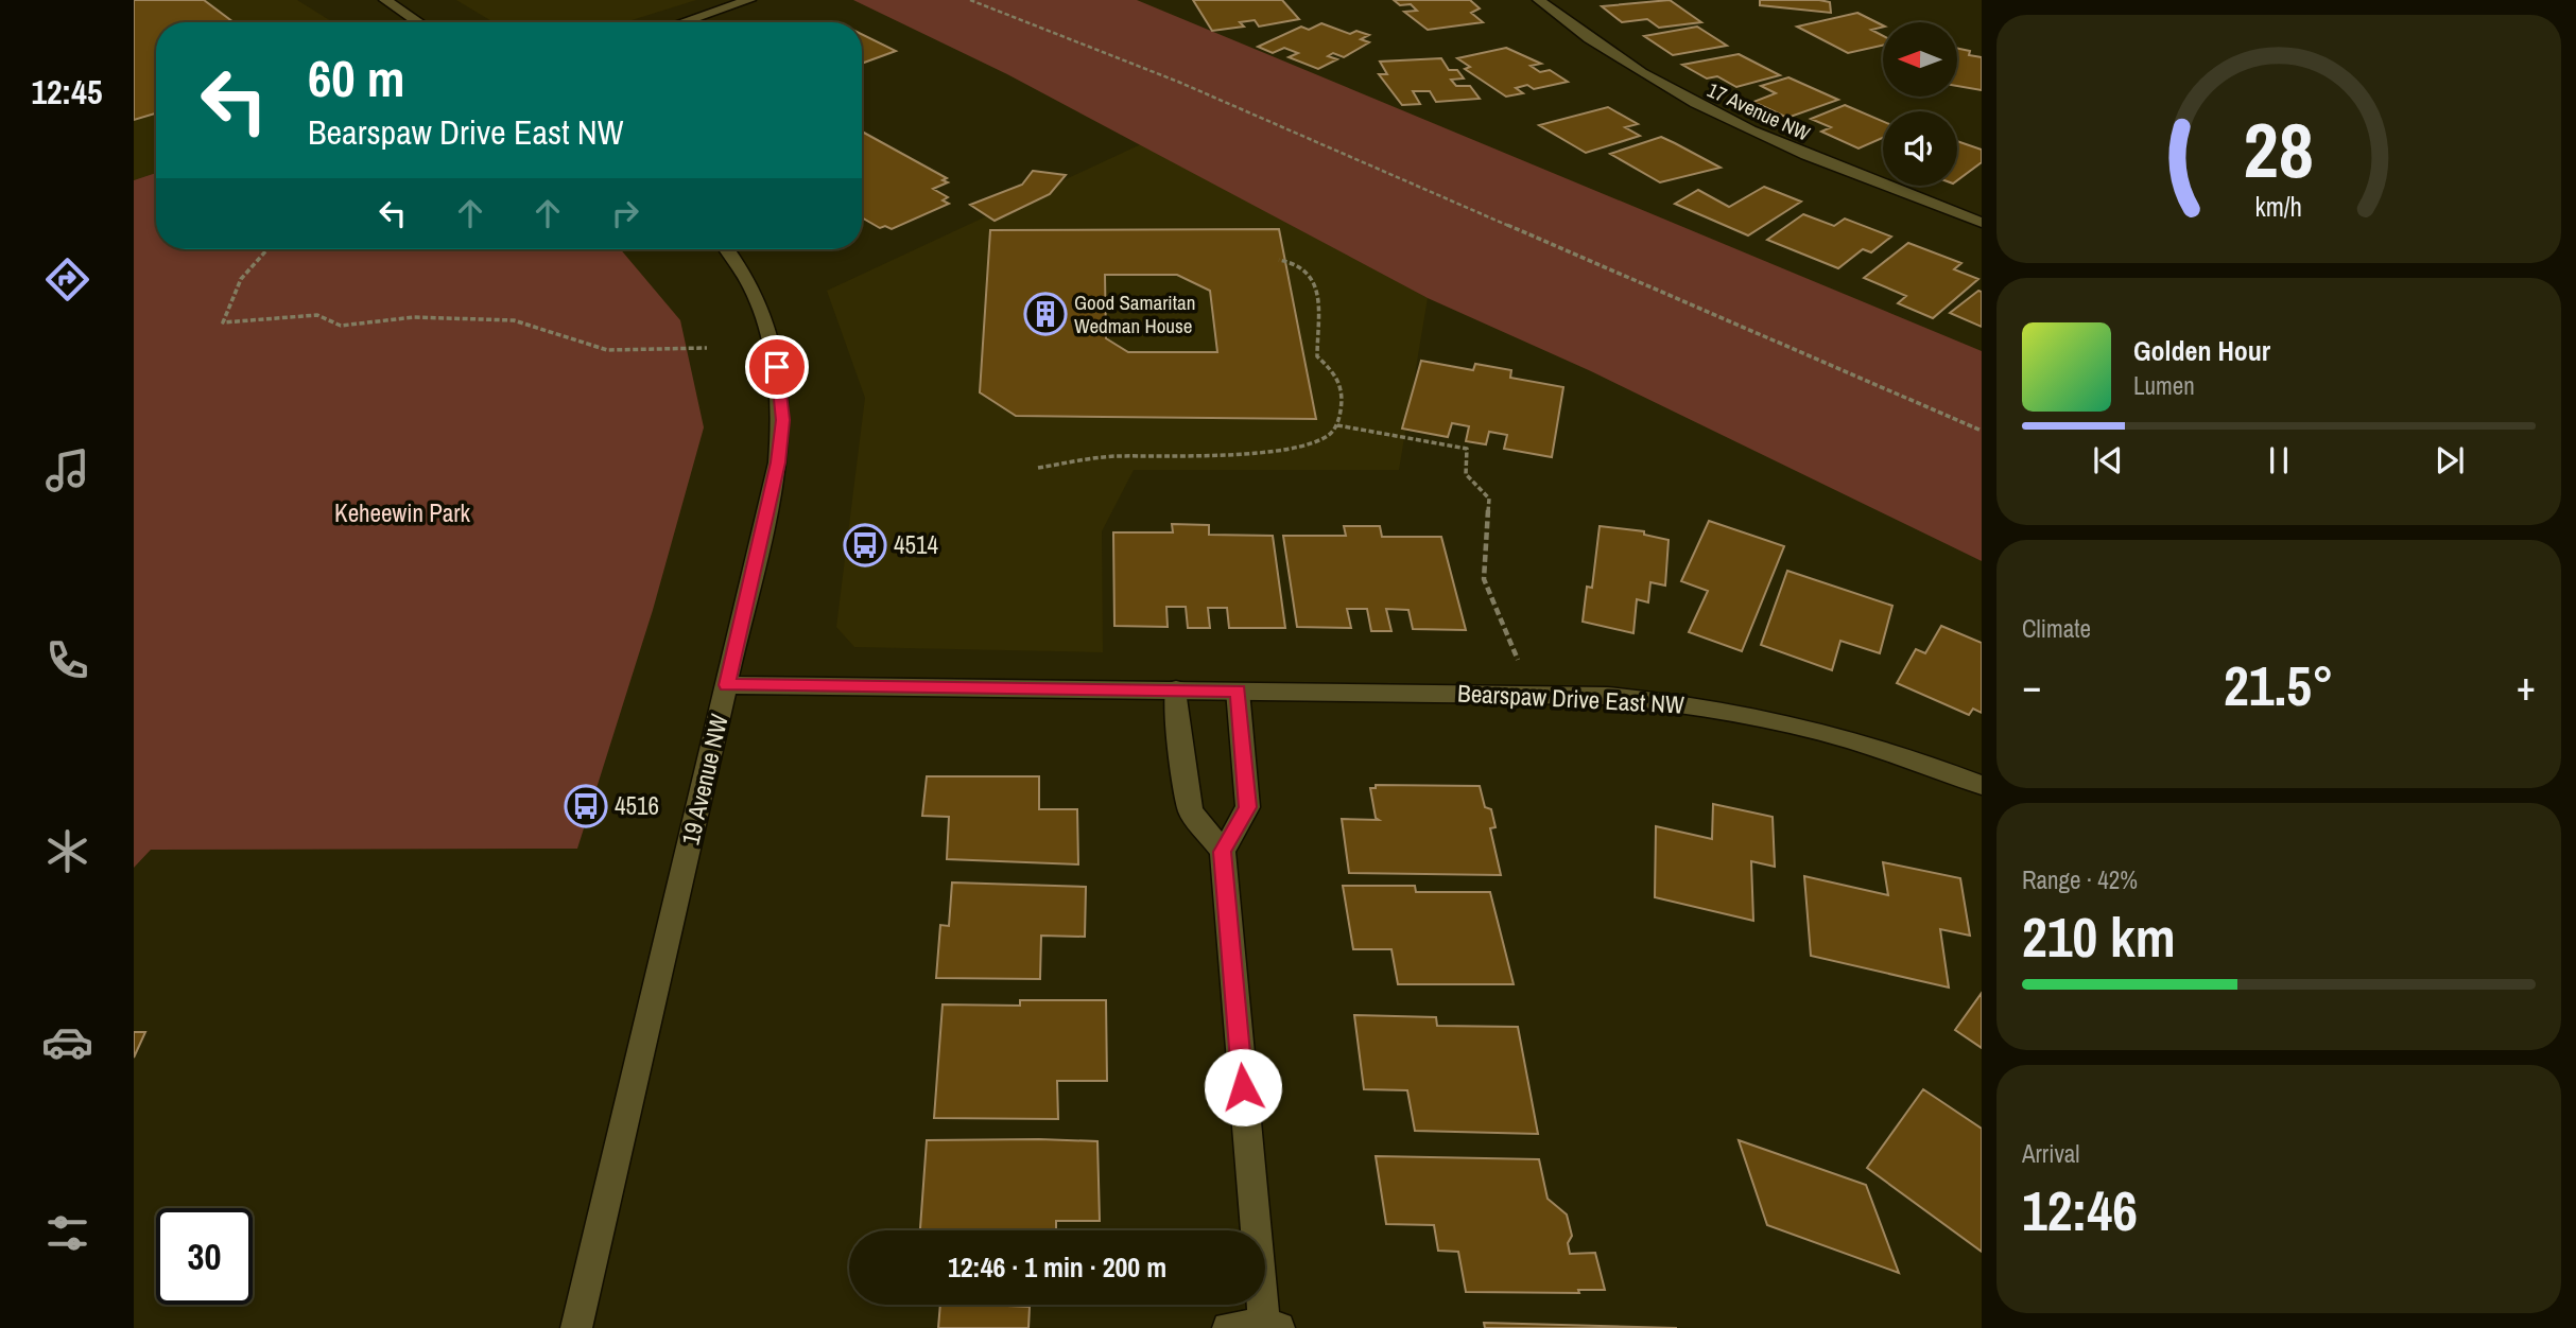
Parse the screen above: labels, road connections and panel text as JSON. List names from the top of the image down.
{
  "streets": {
    "street": ["17 Avenue NW", "Bearspaw Drive East NW", "19 Avenue NW"]
  },
  "crossings": [
    ["Bearspaw Drive East NW", "19 Avenue NW"]
  ],
  "parks": ["Keheewin Park"],
  "places": {
    "building": ["Good Samaritan Wedman House"],
    "bus stop": ["4514", "4516"]
  },
  "north": "left",
  "page": {
    "tabs": "12:45",
    "turn": ["60 m", "Bearspaw Drive East NW"],
    "song": ["Golden Hour", "Lumen"],
    "tile": [
      "Climate",
      ["Range · 42%", "210 km"],
      ["Arrival", "12:46"]
    ],
    "heat": ["−", "21.5°", "+"],
    "limit": "30",
    "trip": "12:46 · 1 min · 200 m",
    "gauge": ["28", "km/h"]
  }
}
